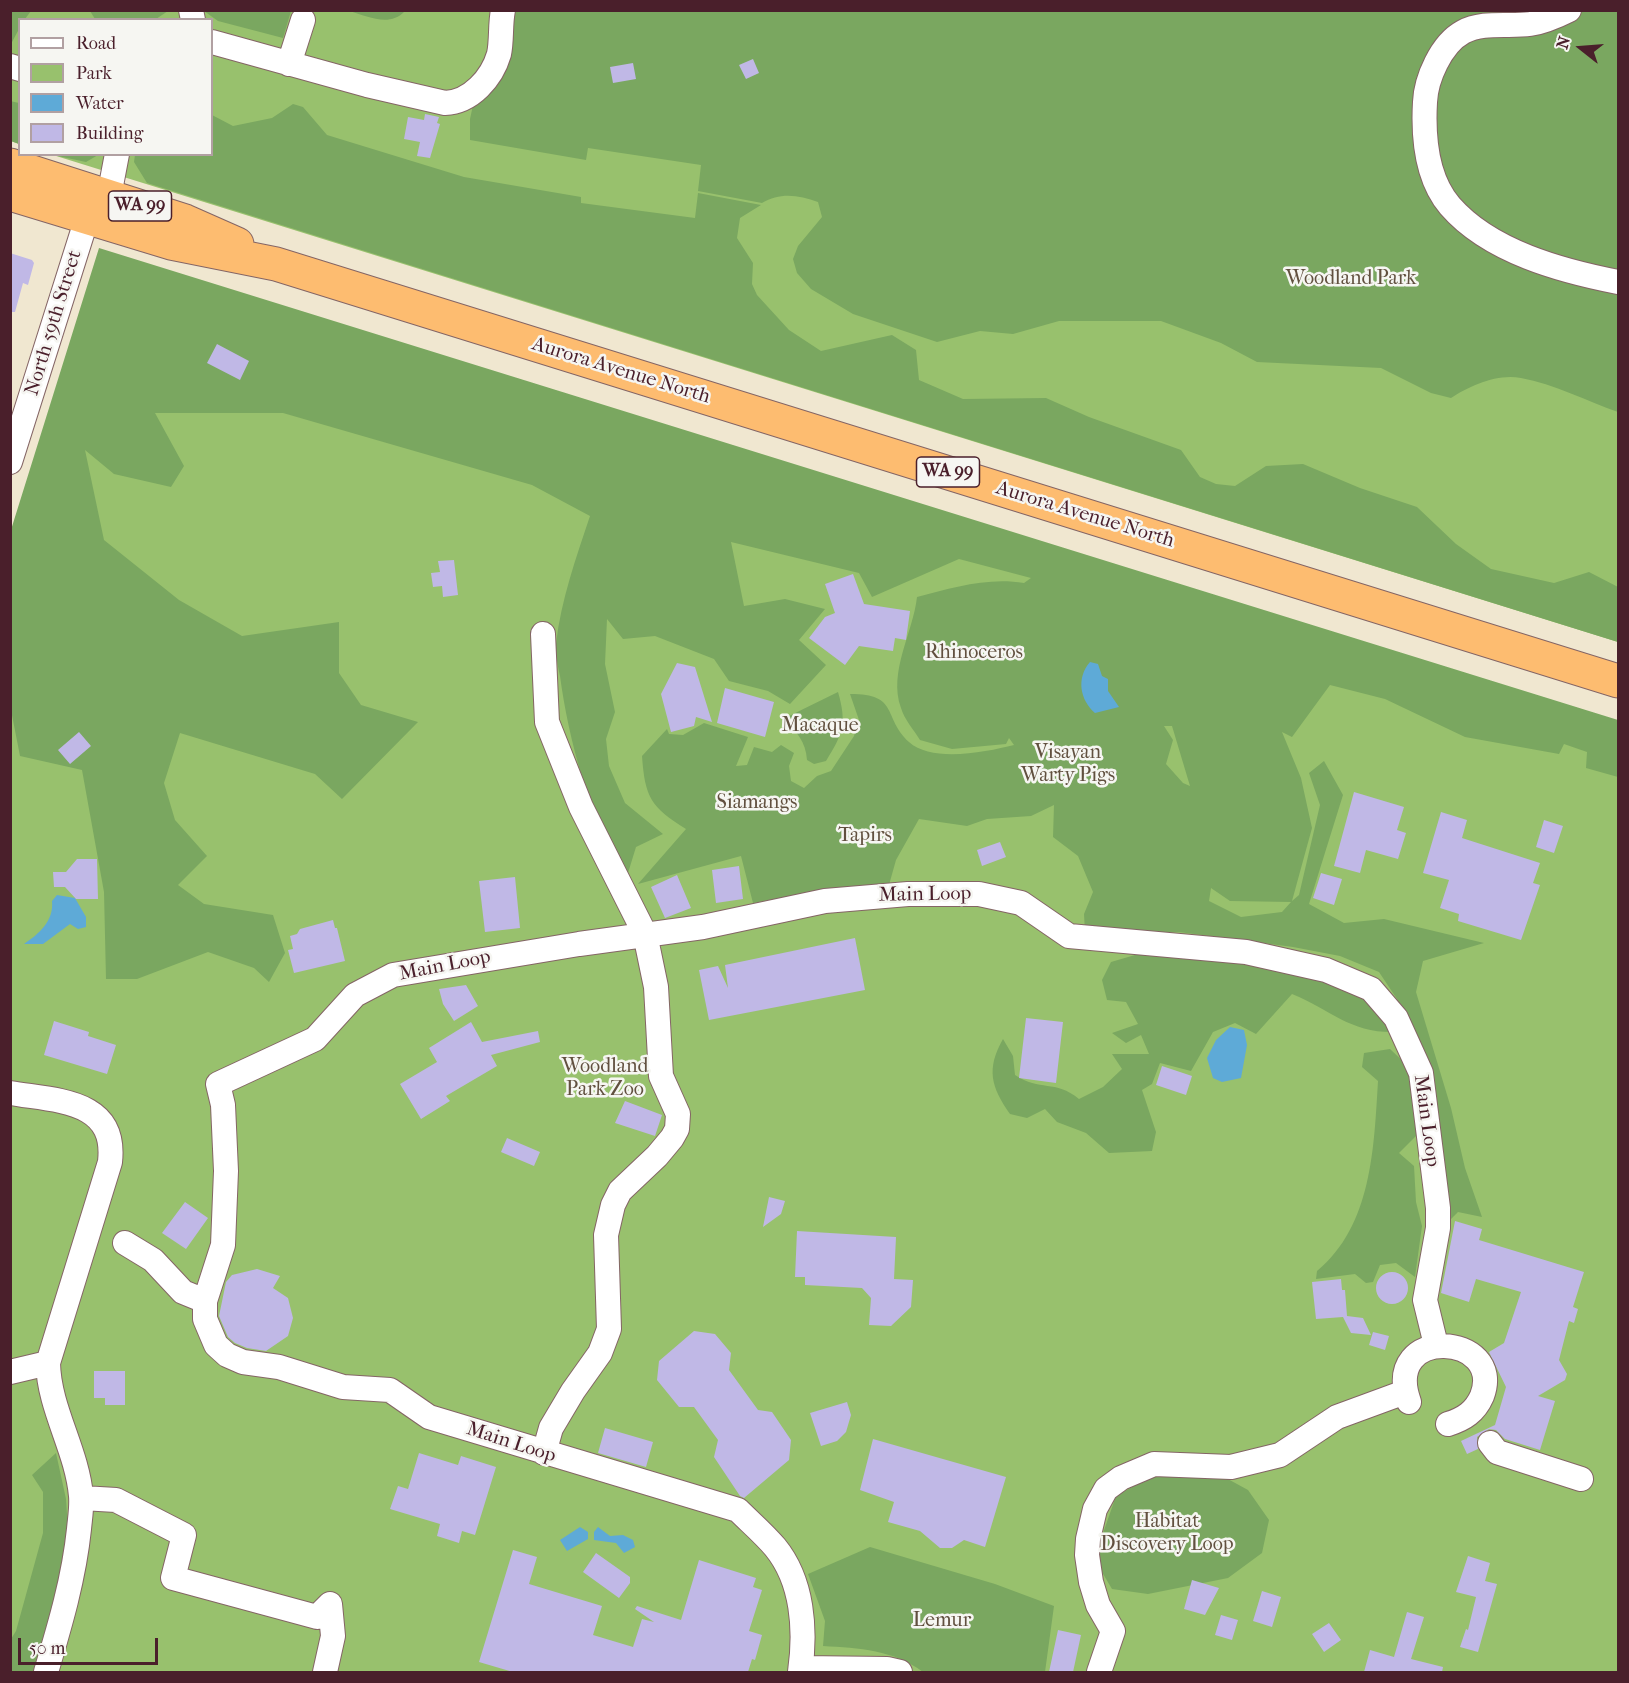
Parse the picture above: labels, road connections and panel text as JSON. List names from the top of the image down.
{
  "streets": {
    "highway": ["WA 99", "Aurora Avenue North"],
    "street": ["North 59th Street", "Main Loop"]
  },
  "crossings": [
    ["North 59th Street", "Aurora Avenue North"]
  ],
  "parks": [
    "Woodland Park",
    "Rhinoceros",
    "Macaque",
    "Visayan Warty Pigs",
    "Siamangs",
    "Tapirs",
    "Woodland Park Zoo",
    "Habitat Discovery Loop",
    "Lemur"
  ],
  "legend": [
    "Road",
    "Park",
    "Water",
    "Building"
  ],
  "scale_bar": "50 m",
  "north": "left"
}
